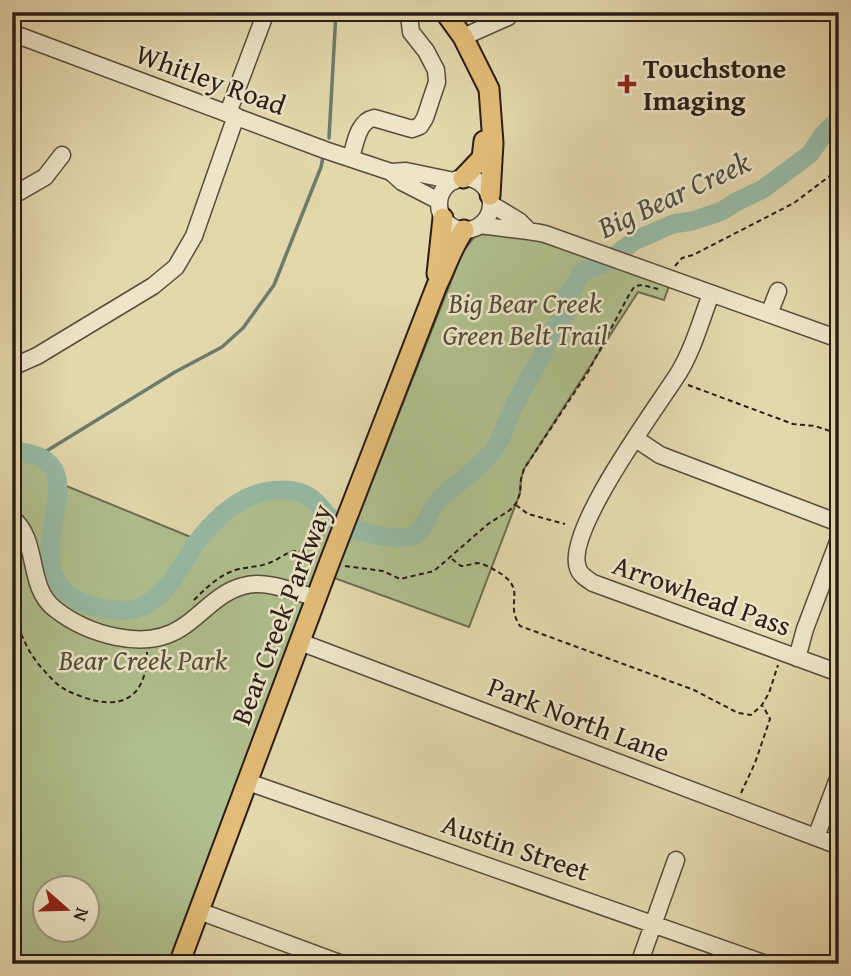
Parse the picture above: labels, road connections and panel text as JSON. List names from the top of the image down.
{
  "streets": {
    "main road": ["Bear Creek Parkway"],
    "street": [
      "Whitley Road",
      "Arrowhead Pass",
      "Park North Lane",
      "Austin Street"
    ]
  },
  "crossings": [
    ["Whitley Road", "Bear Creek Parkway"],
    ["Bear Creek Parkway", "Park North Lane"],
    ["Bear Creek Parkway", "Austin Street"]
  ],
  "water": ["Big Bear Creek"],
  "parks": ["Big Bear Creek Green Belt Trail", "Bear Creek Park"],
  "places": {
    "health": ["Touchstone Imaging"]
  },
  "north": "right"
}
